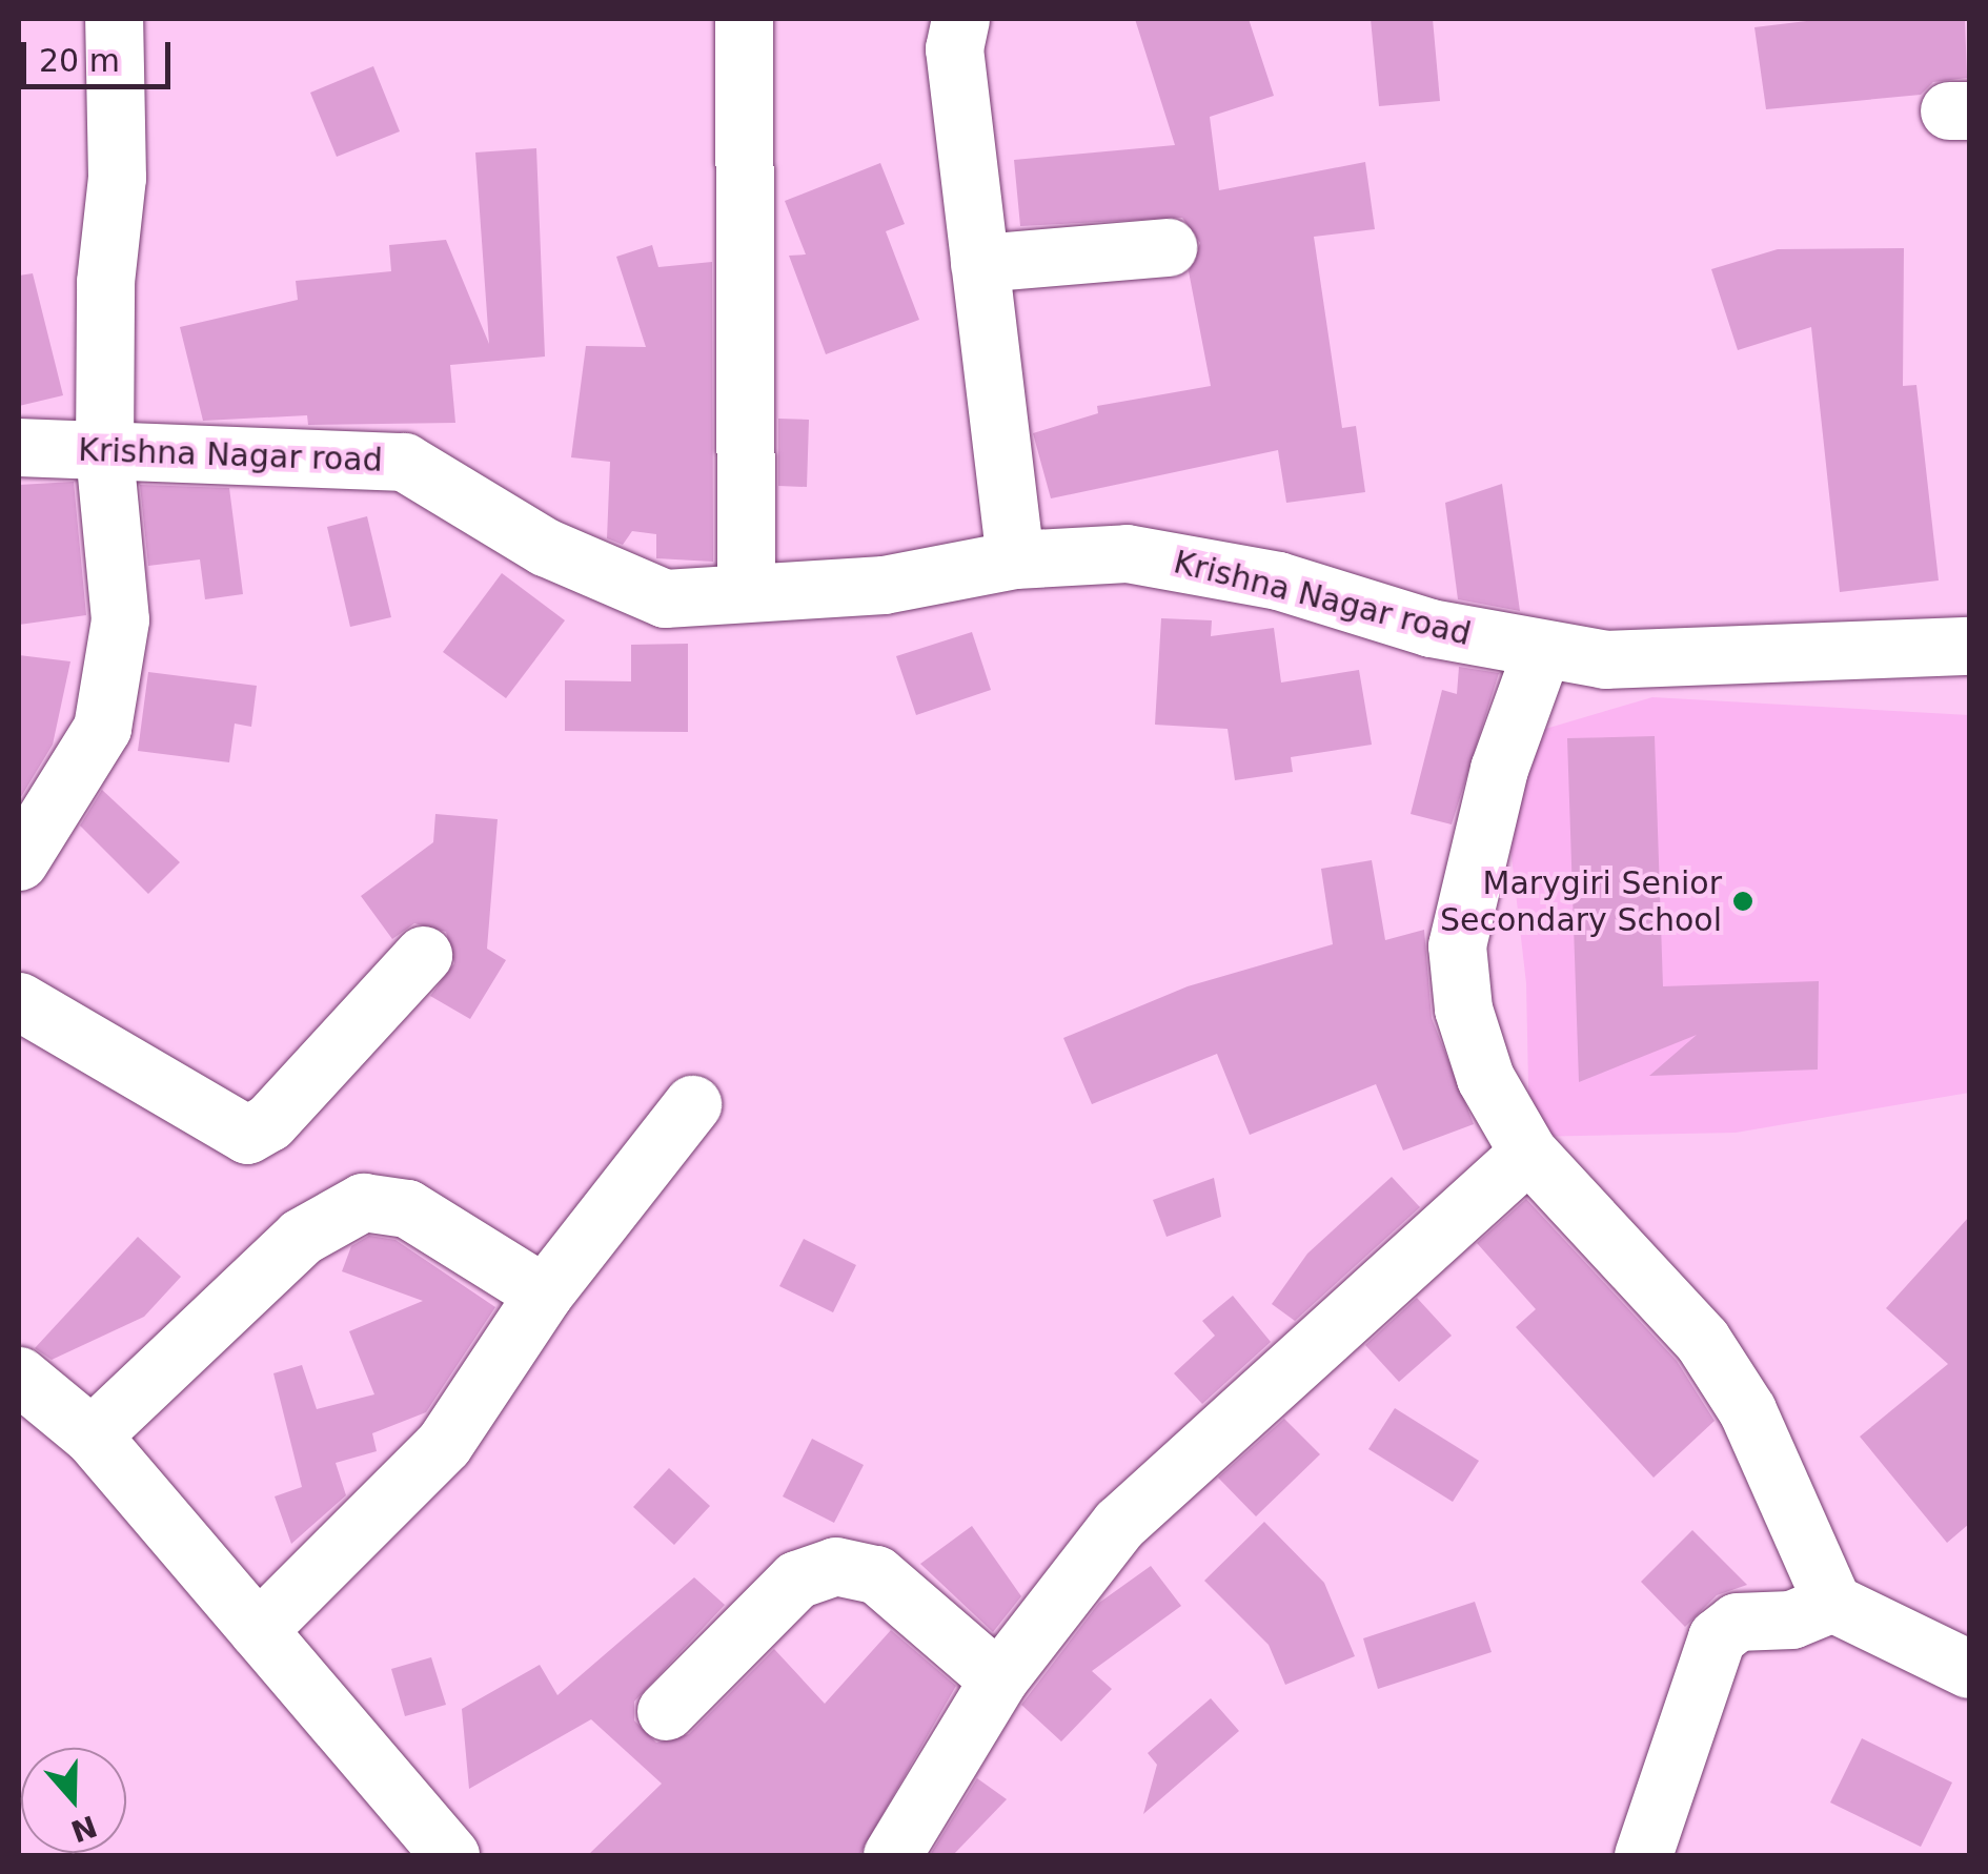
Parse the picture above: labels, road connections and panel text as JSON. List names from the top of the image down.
{
  "streets": {
    "street": ["Krishna Nagar road"]
  },
  "places": ["Marygiri Senior Secondary School"],
  "scale_bar": "20 m",
  "north": "bottom"
}
